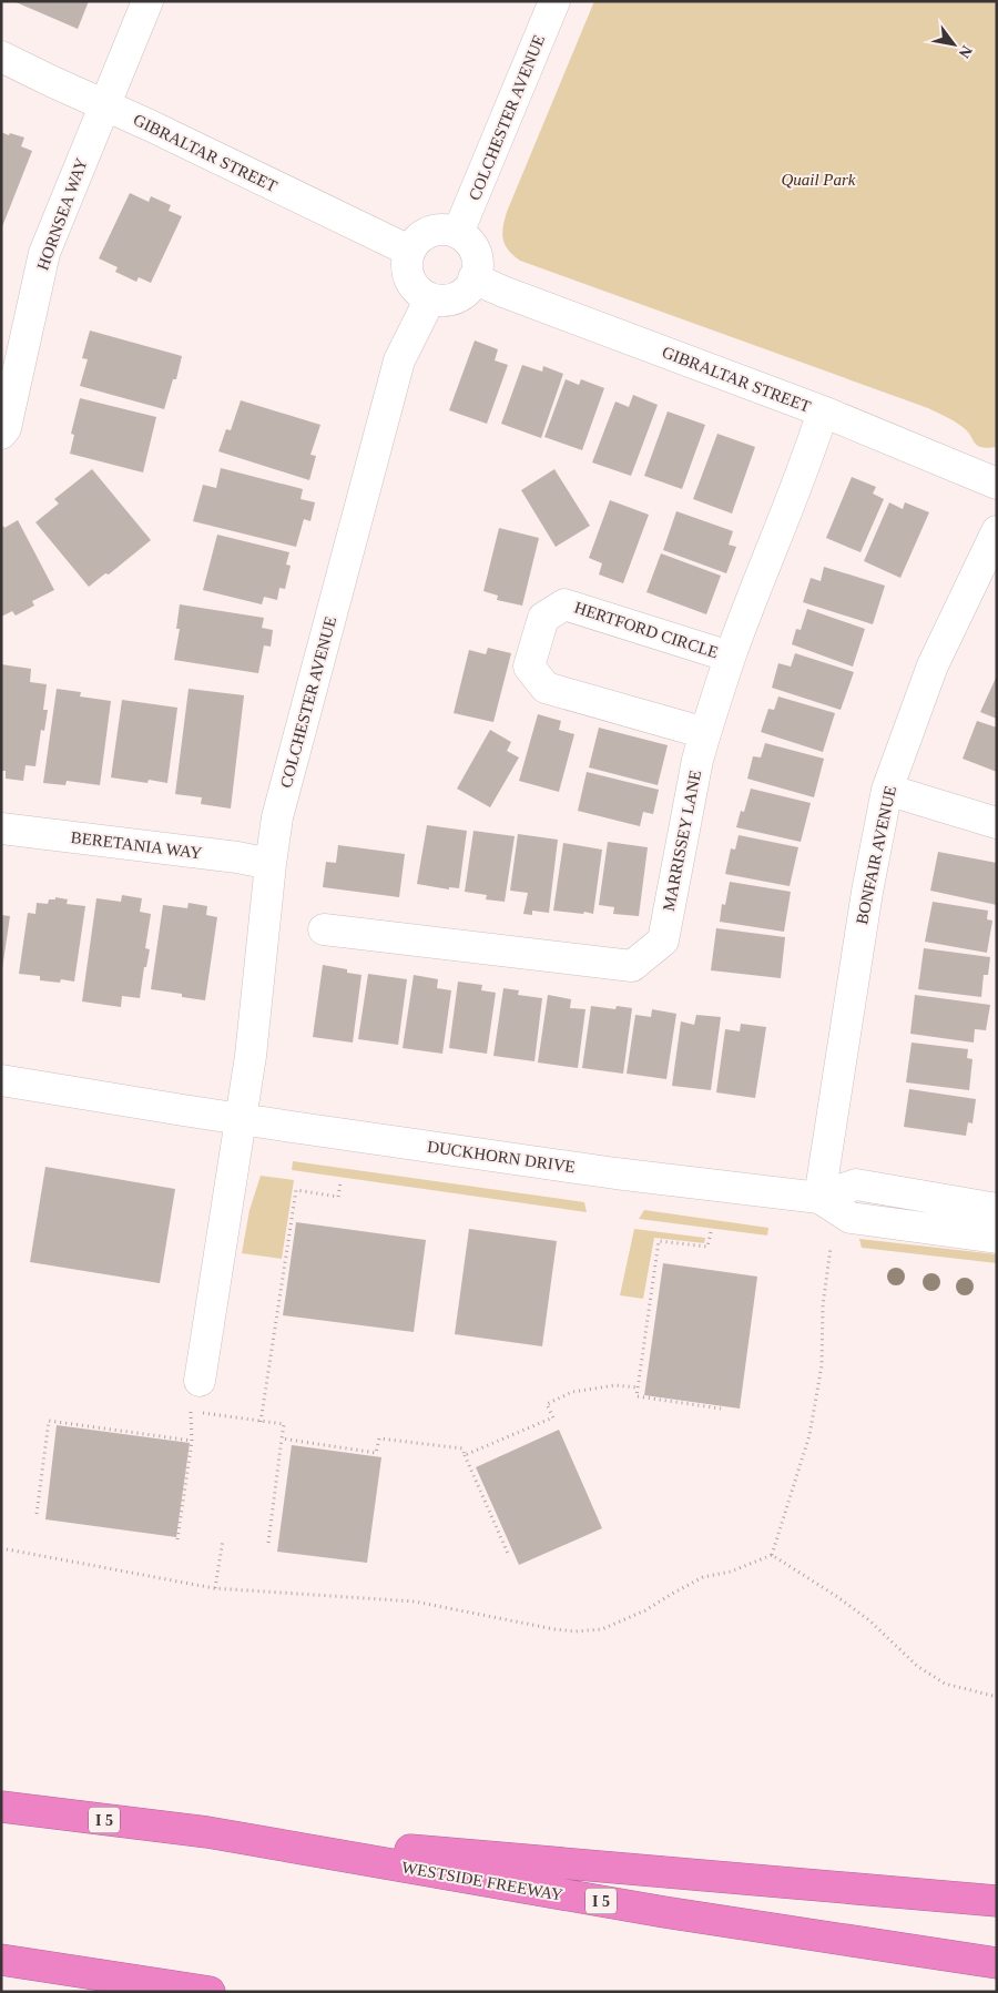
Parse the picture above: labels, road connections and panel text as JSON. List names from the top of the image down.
{
  "streets": {
    "highway": ["I 5", "WESTSIDE FREEWAY"],
    "street": [
      "COLCHESTER AVENUE",
      "GIBRALTAR STREET",
      "HORNSEA WAY",
      "HERTFORD CIRCLE",
      "MARRISSEY LANE",
      "BERETANIA WAY",
      "BONFAIR AVENUE",
      "DUCKHORN DRIVE"
    ]
  },
  "crossings": [
    ["COLCHESTER AVENUE", "GIBRALTAR STREET"],
    ["COLCHESTER AVENUE", "BERETANIA WAY"],
    ["COLCHESTER AVENUE", "DUCKHORN DRIVE"],
    ["GIBRALTAR STREET", "HORNSEA WAY"],
    ["GIBRALTAR STREET", "MARRISSEY LANE"],
    ["HERTFORD CIRCLE", "MARRISSEY LANE"],
    ["BONFAIR AVENUE", "DUCKHORN DRIVE"]
  ],
  "parks": ["Quail Park"],
  "north": "bottom right"
}
